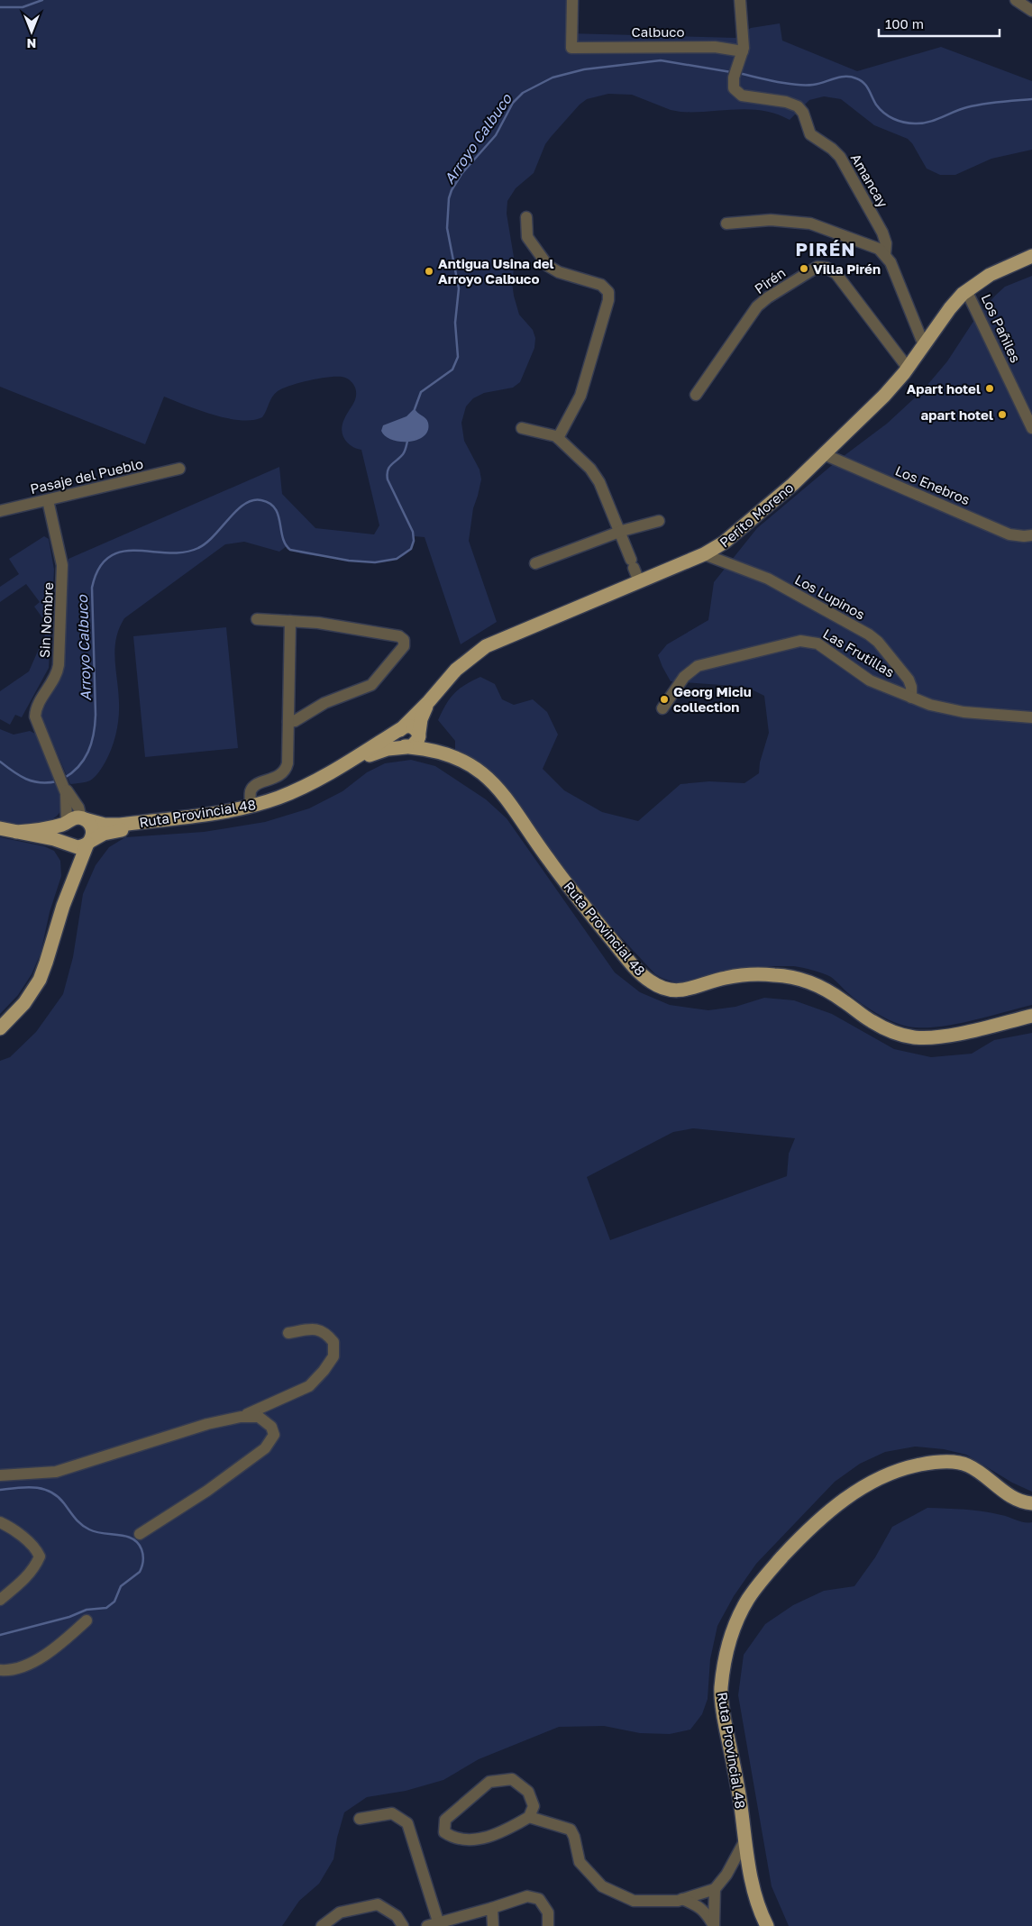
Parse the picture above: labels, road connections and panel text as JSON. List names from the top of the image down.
{
  "streets": {
    "main road": ["Perito Moreno", "Ruta Provincial 48"],
    "street": [
      "Calbuco",
      "Amancay",
      "Pirén",
      "Los Pañiles",
      "Pasaje del Pueblo",
      "Los Enebros",
      "Los Lupinos",
      "Sin Nombre",
      "Las Frutillas"
    ]
  },
  "crossings": [
    ["Calbuco", "Amancay"],
    ["Pirén", "Perito Moreno"],
    ["Los Pañiles", "Perito Moreno"],
    ["Pasaje del Pueblo", "Sin Nombre"],
    ["Los Enebros", "Perito Moreno"],
    ["Perito Moreno", "Los Lupinos"],
    ["Perito Moreno", "Ruta Provincial 48"],
    ["Los Lupinos", "Las Frutillas"],
    ["Sin Nombre", "Ruta Provincial 48"]
  ],
  "districts": ["PIRÉN"],
  "water": ["Arroyo Calbuco"],
  "places": [
    "Villa Pirén",
    "Antigua Usina del Arroyo Calbuco",
    "Apart hotel",
    "apart hotel",
    "Georg Miciu collection"
  ],
  "scale_bar": "100 m",
  "north": "bottom"
}
